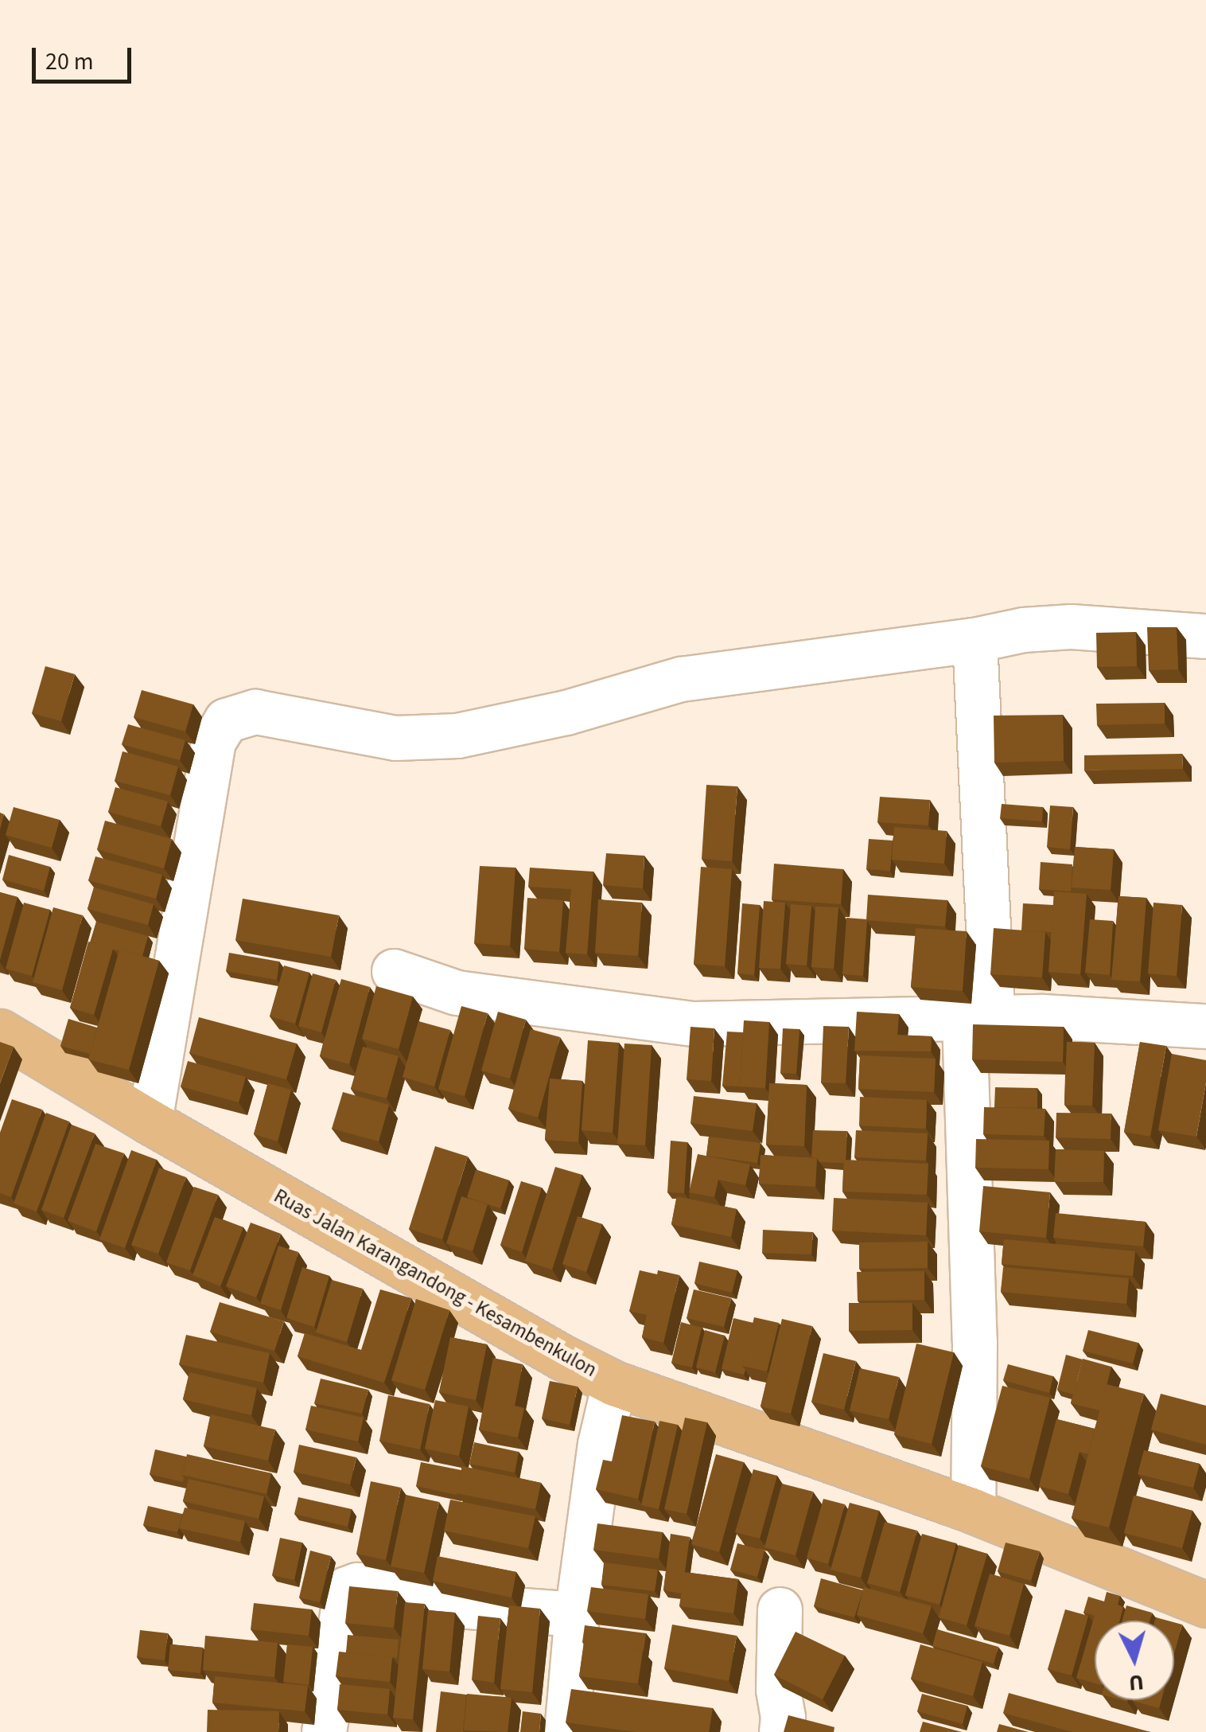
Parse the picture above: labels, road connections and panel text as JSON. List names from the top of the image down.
{
  "streets": {
    "main road": ["Ruas Jalan Karangandong - Kesambenkulon"]
  },
  "scale_bar": "20 m",
  "north": "bottom"
}
